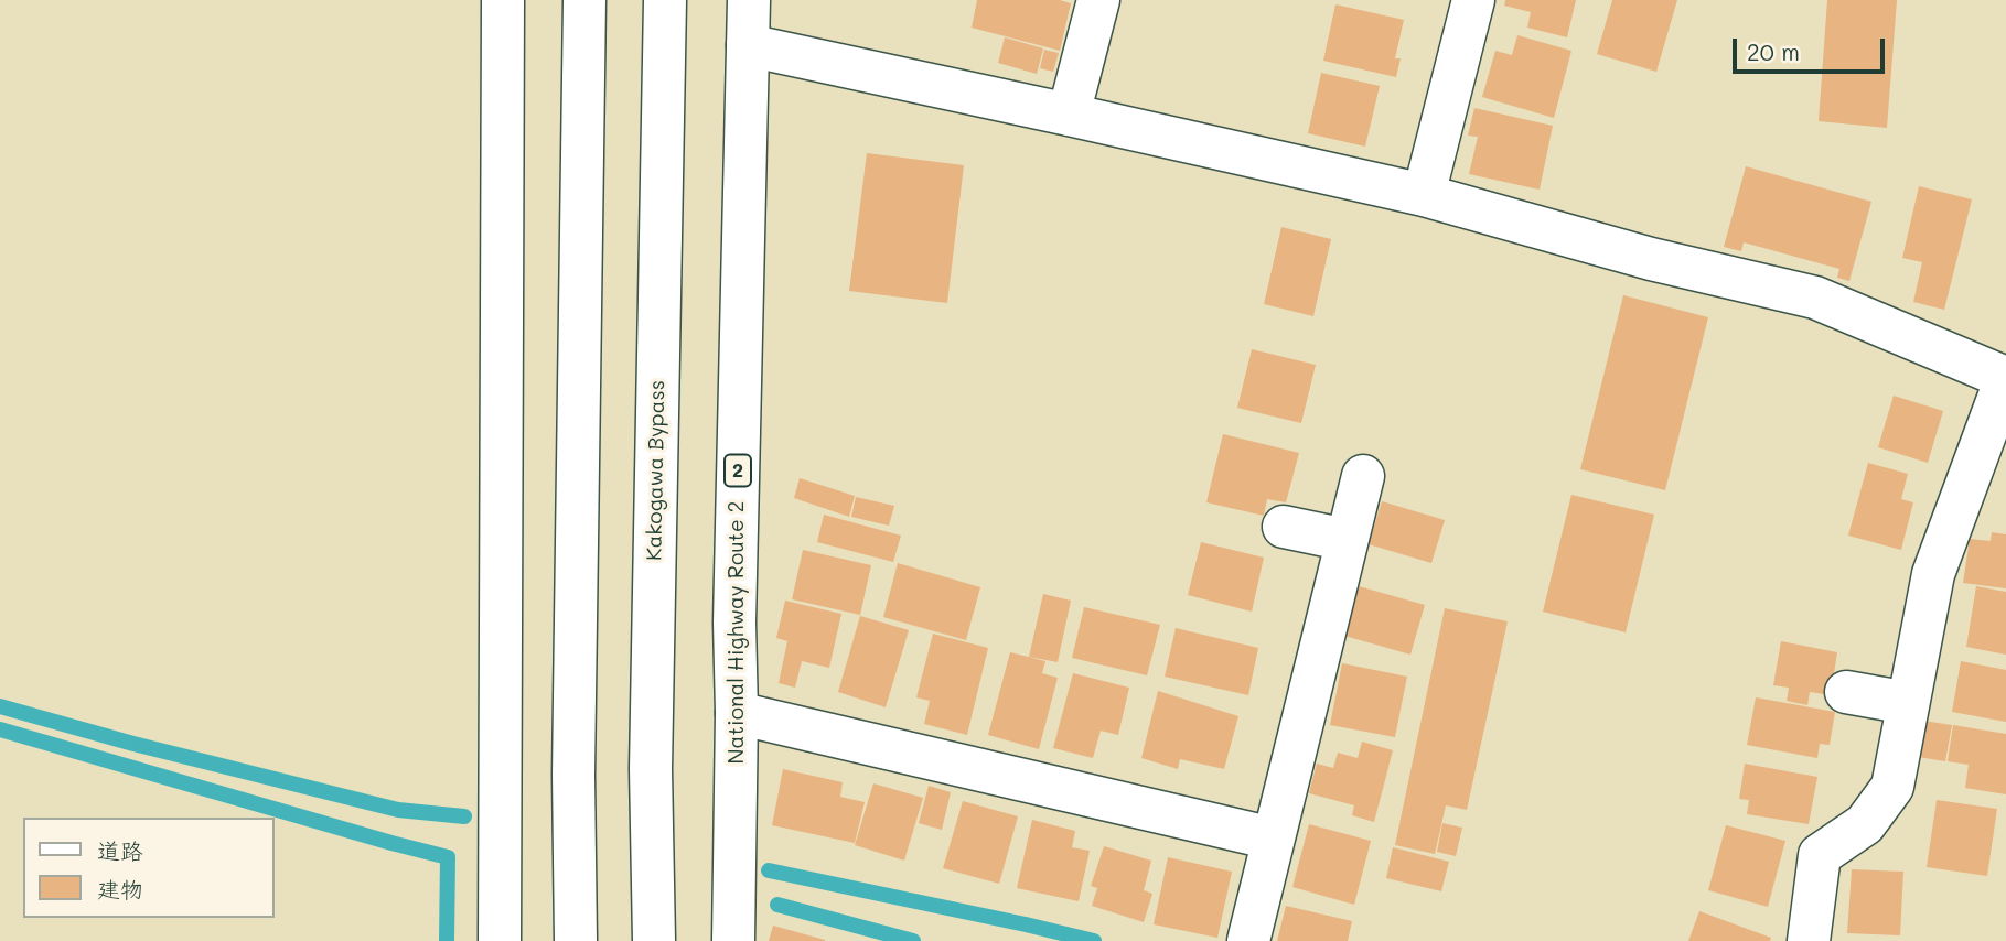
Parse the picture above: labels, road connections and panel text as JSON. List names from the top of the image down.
{
  "streets": {
    "main road": ["Kakogawa Bypass", "2", "National Highway Route 2"]
  },
  "legend": ["道路", "建物"],
  "scale_bar": "20 m"
}
